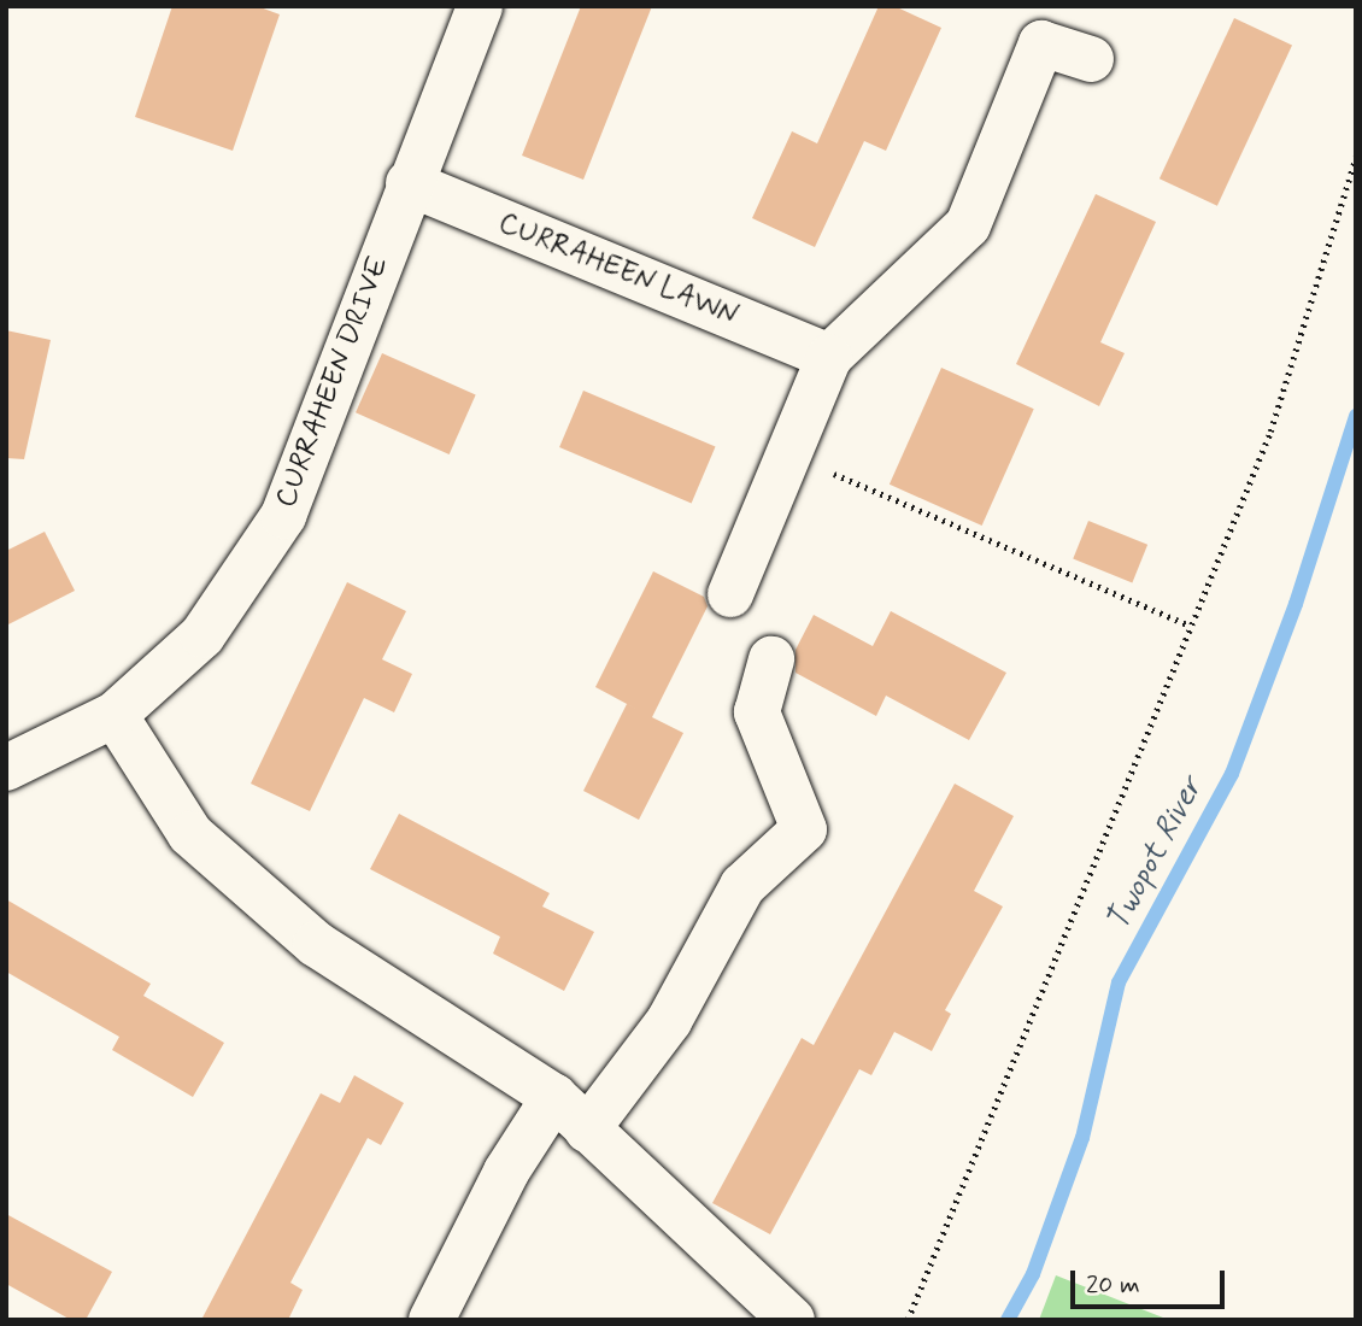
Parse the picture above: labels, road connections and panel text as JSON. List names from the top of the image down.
{
  "streets": {
    "street": ["CURRAHEEN LAWN", "CURRAHEEN DRIVE"]
  },
  "crossings": [
    ["CURRAHEEN LAWN", "CURRAHEEN DRIVE"]
  ],
  "water": ["Twopot River"],
  "scale_bar": "20 m"
}
